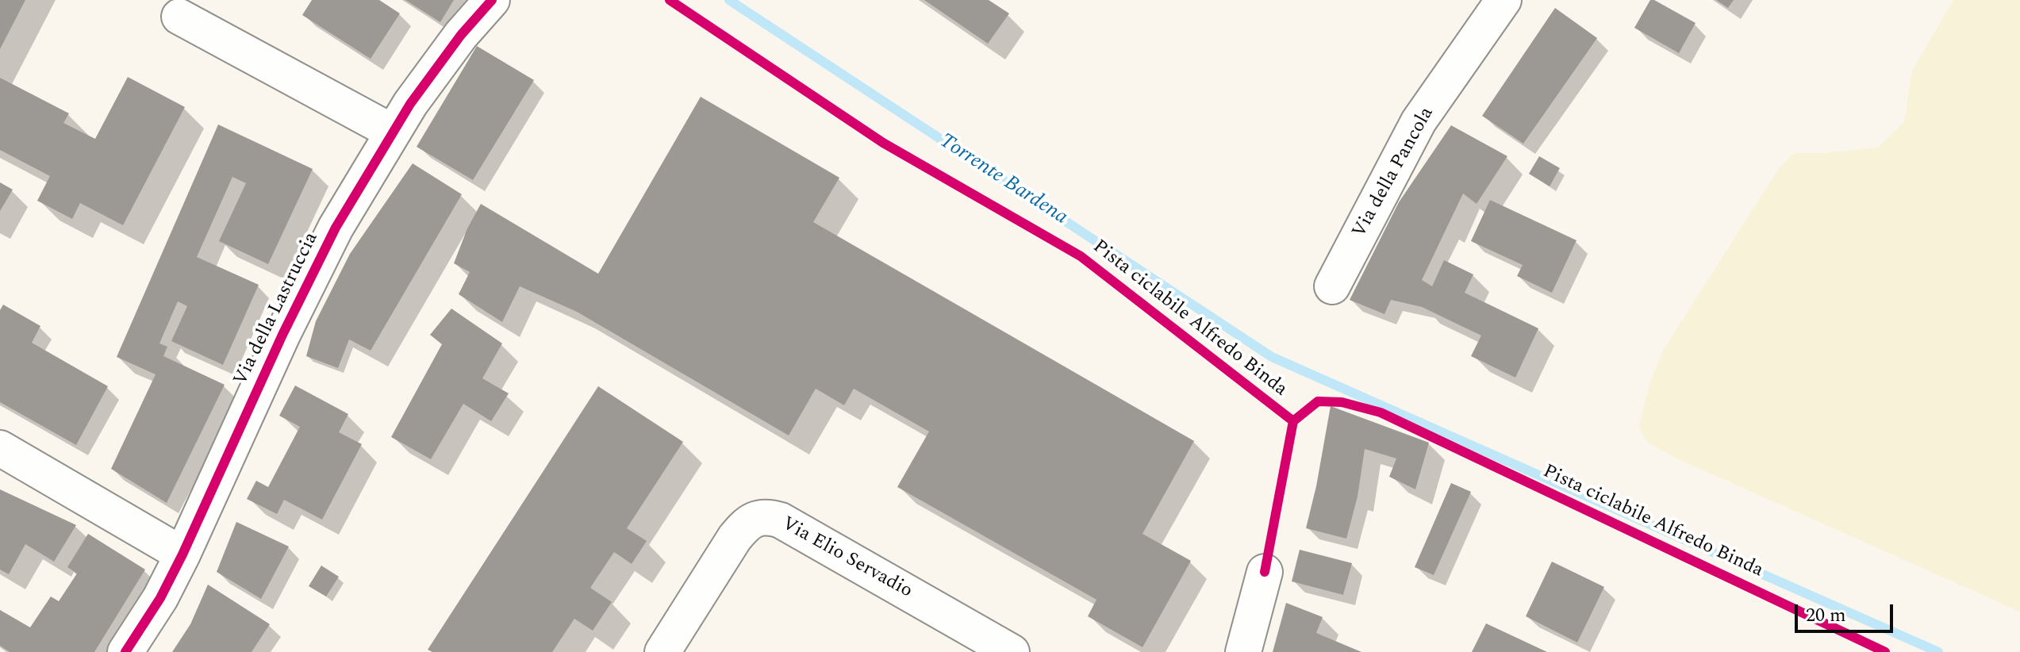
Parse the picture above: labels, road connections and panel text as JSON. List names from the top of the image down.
{
  "streets": {
    "street": ["Via della Pancola", "Via della Lastruccia", "Via Elio Servadio"],
    "cycle path": ["Pista ciclabile Alfredo Binda"]
  },
  "water": ["Torrente Bardena"],
  "scale_bar": "20 m"
}
